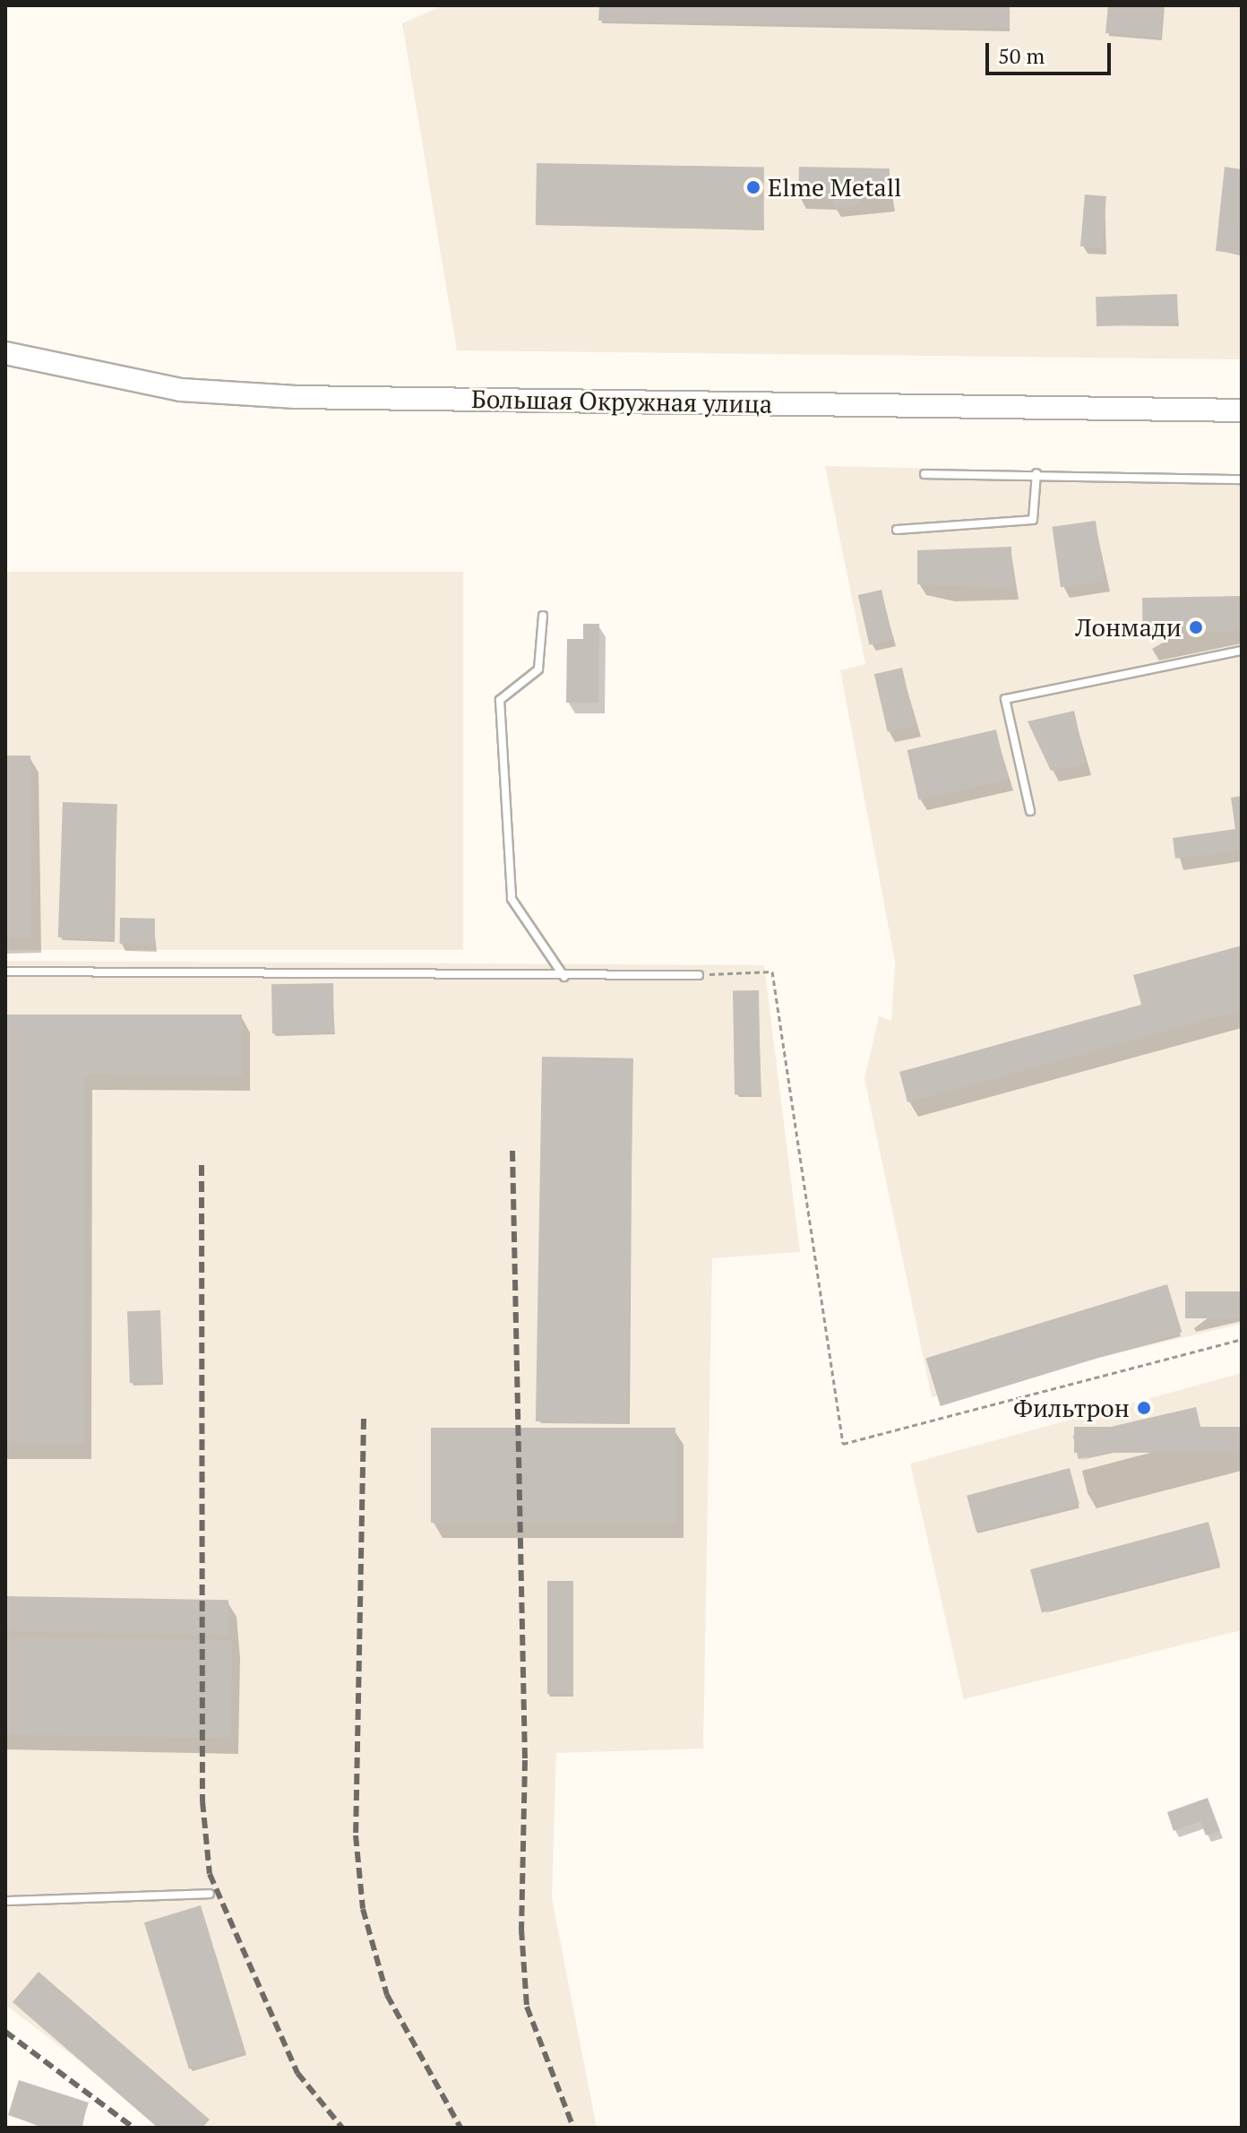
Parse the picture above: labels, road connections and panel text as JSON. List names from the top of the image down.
{
  "streets": {
    "main road": ["Большая Окружная улица"]
  },
  "places": ["Elme Metall", "Лонмади", "Фильтрон"],
  "scale_bar": "50 m"
}
